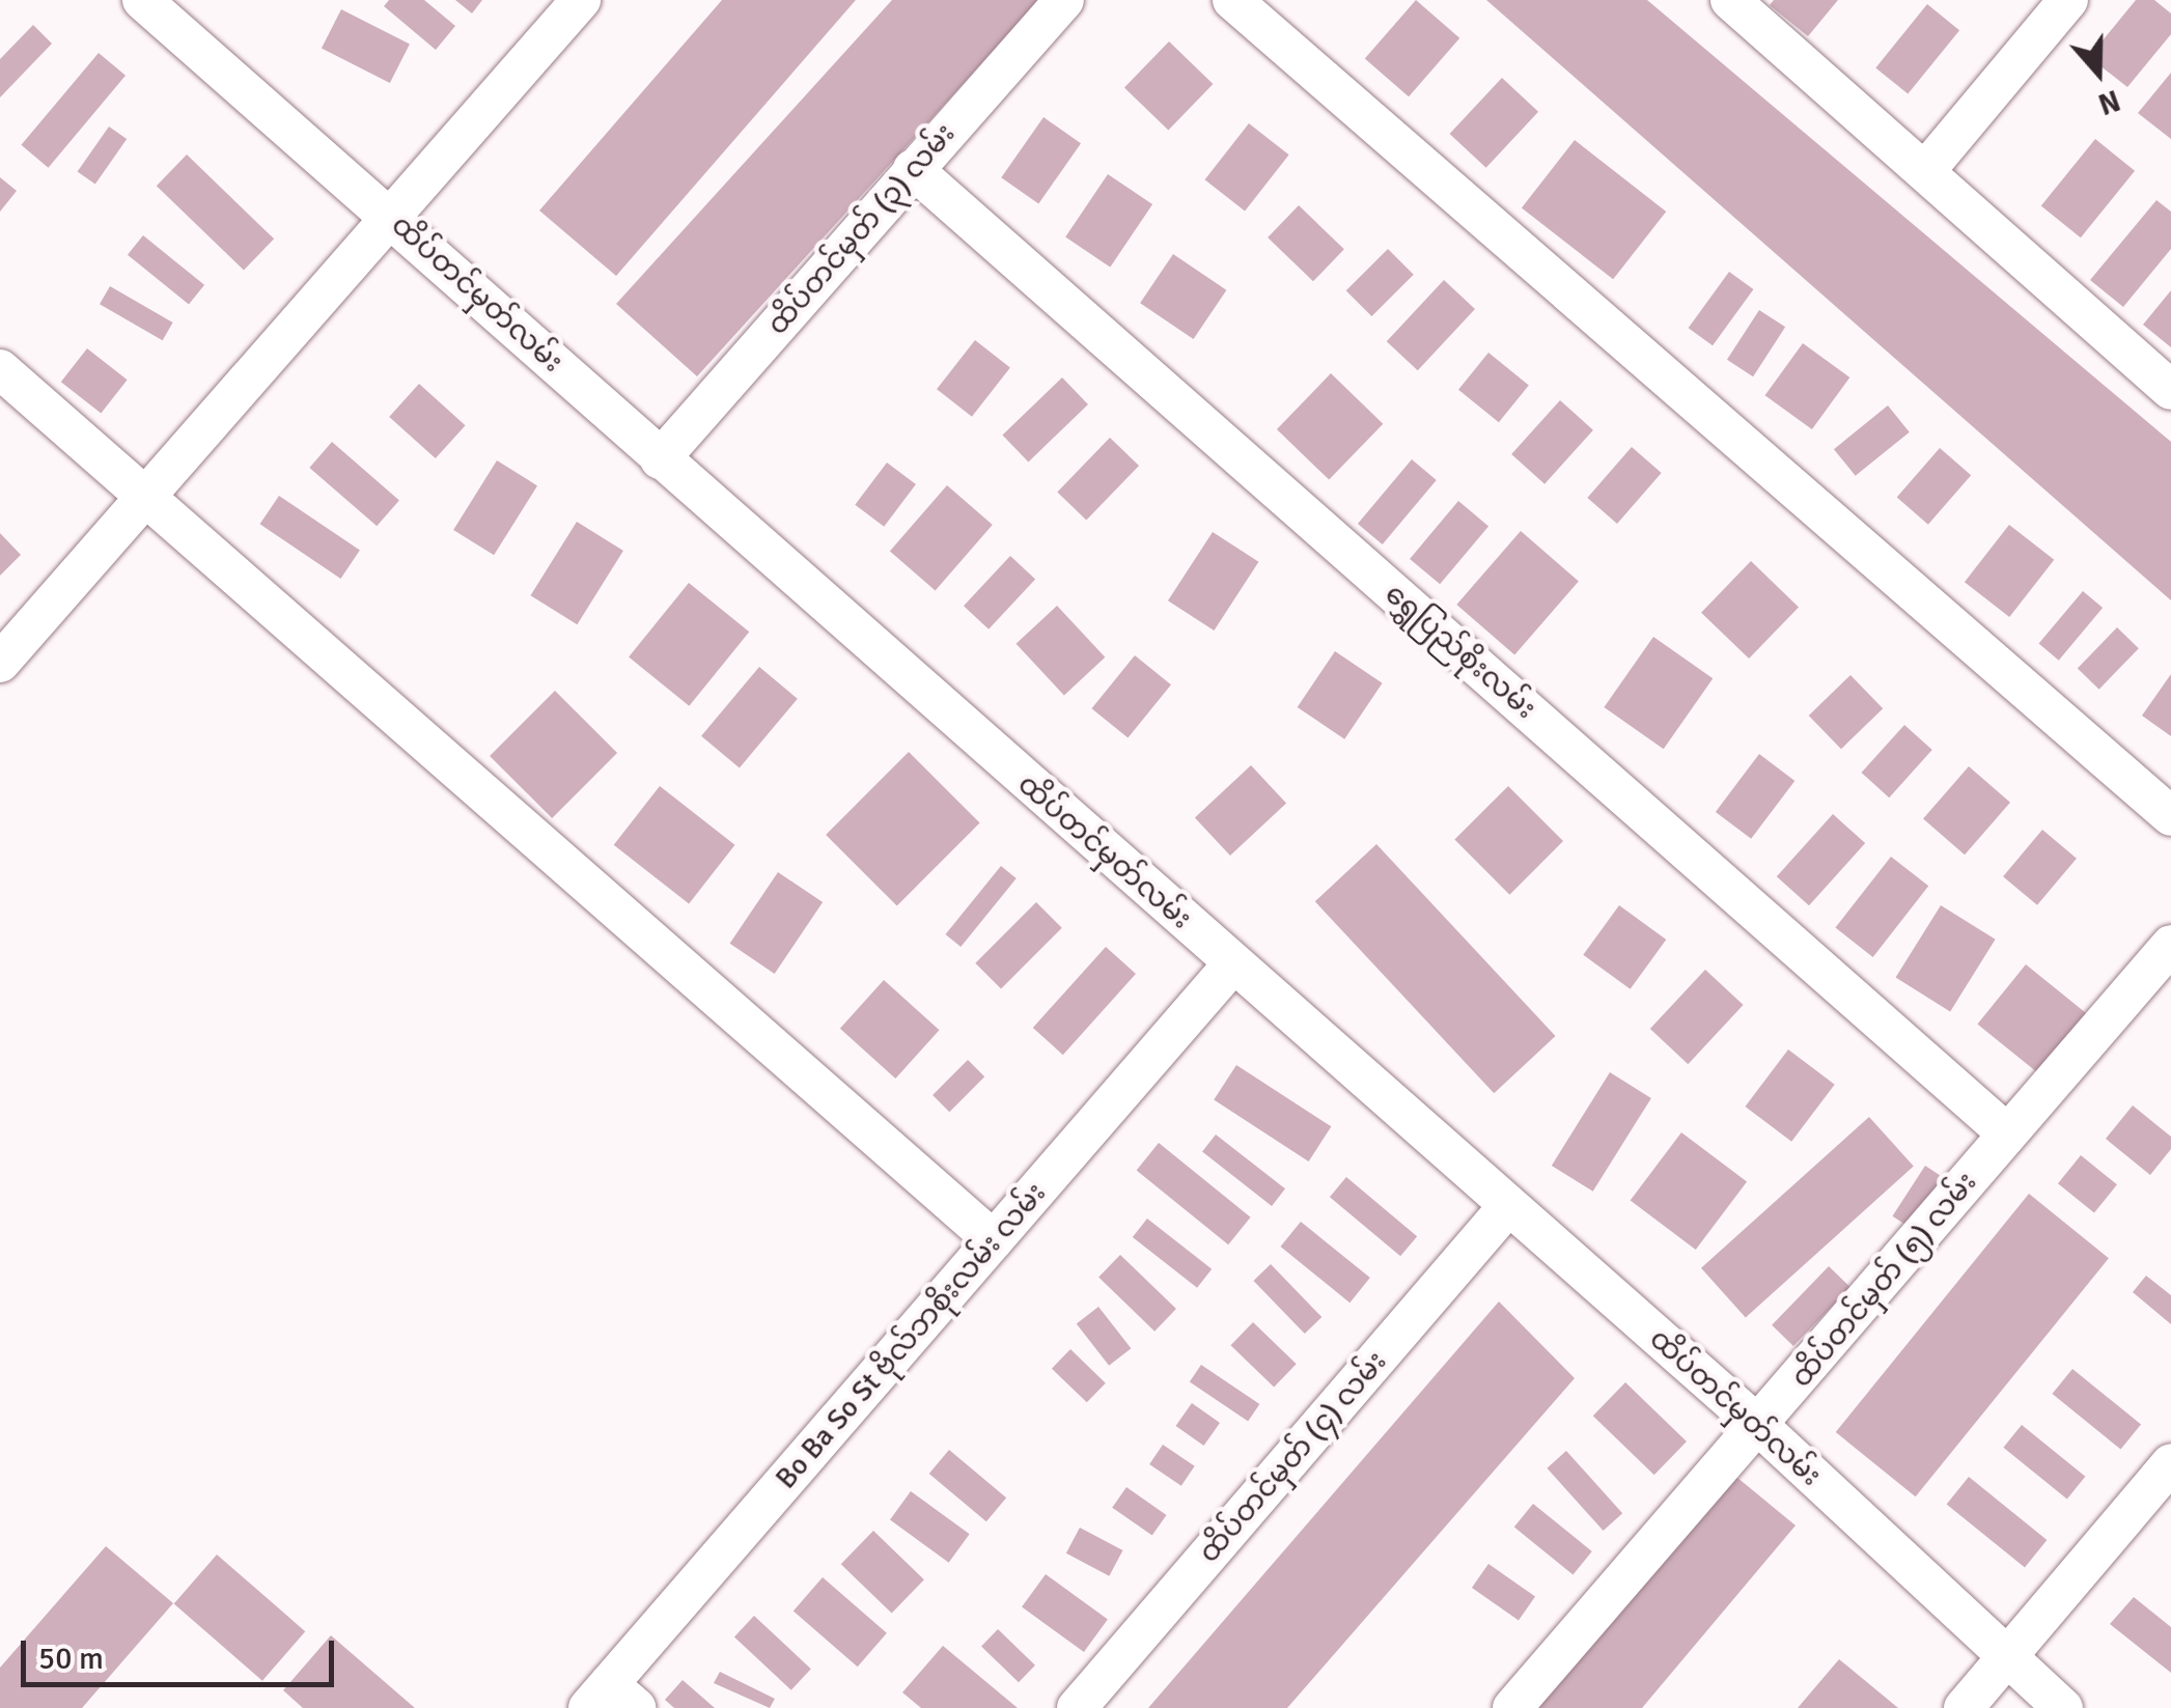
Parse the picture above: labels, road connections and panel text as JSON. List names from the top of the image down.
{
  "streets": {
    "street": [
      "ထိပ်တင်မှတ် (၃) လမ်း",
      "ထိပ်တင်မှတ်လမ်း",
      "ရွှေပြည်စိုးလမ်း",
      "ထိပ်တင်မှတ် (၅) လမ်း",
      "Bo Ba So St ဗိုလ်ဘစိုးလမ်း လမ်း",
      "ထိပ်တင်မှတ် (၄) လမ်း"
    ]
  },
  "crossings": [
    ["ထိပ်တင်မှတ် (၃) လမ်း", "ထိပ်တင်မှတ်လမ်း"],
    ["ထိပ်တင်မှတ် (၃) လမ်း", "ရွှေပြည်စိုးလမ်း"],
    ["ထိပ်တင်မှတ်လမ်း", "ထိပ်တင်မှတ် (၅) လမ်း"],
    ["ထိပ်တင်မှတ်လမ်း", "Bo Ba So St ဗိုလ်ဘစိုးလမ်း လမ်း"],
    ["ထိပ်တင်မှတ်လမ်း", "ထိပ်တင်မှတ် (၄) လမ်း"],
    ["ရွှေပြည်စိုးလမ်း", "ထိပ်တင်မှတ် (၅) လမ်း"]
  ],
  "scale_bar": "50 m",
  "north": "bottom"
}
